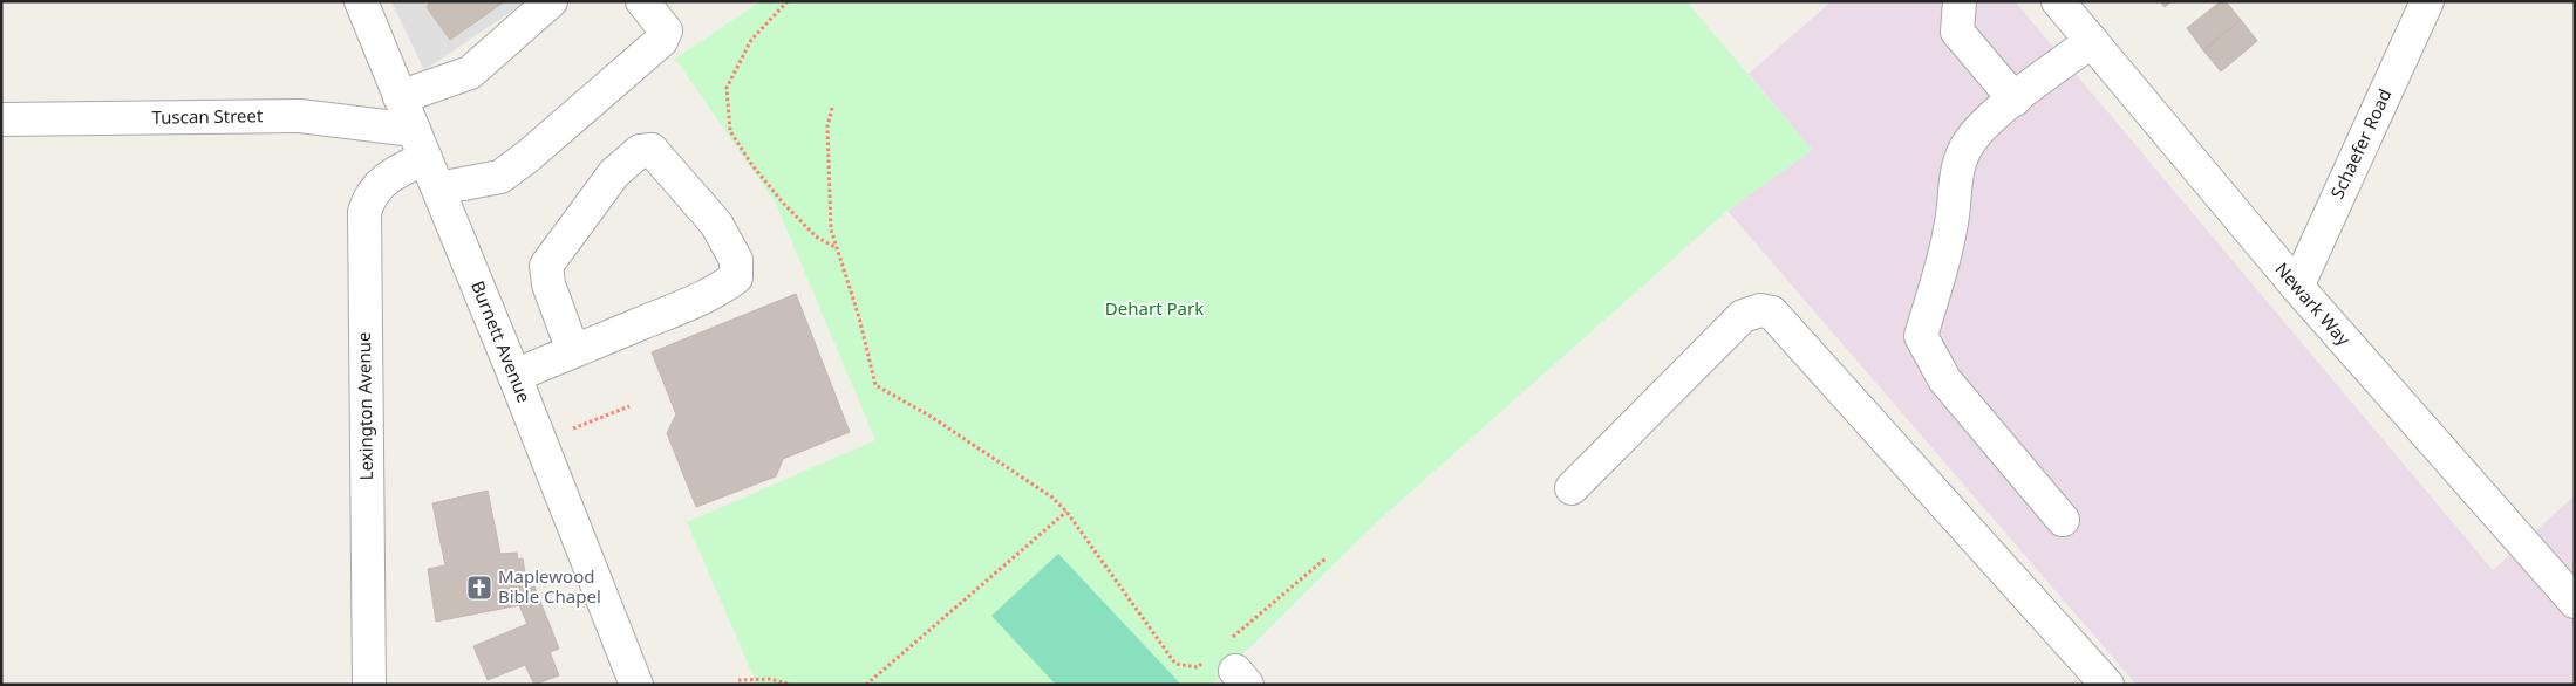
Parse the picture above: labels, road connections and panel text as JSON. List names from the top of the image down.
{
  "streets": {
    "street": [
      "Tuscan Street",
      "Schaefer Road",
      "Newark Way",
      "Burnett Avenue",
      "Lexington Avenue"
    ]
  },
  "crossings": [
    ["Tuscan Street", "Burnett Avenue"],
    ["Tuscan Street", "Lexington Avenue"],
    ["Schaefer Road", "Newark Way"],
    ["Burnett Avenue", "Lexington Avenue"]
  ],
  "parks": ["Dehart Park"],
  "places": {
    "church": ["Maplewood Bible Chapel"]
  }
}
